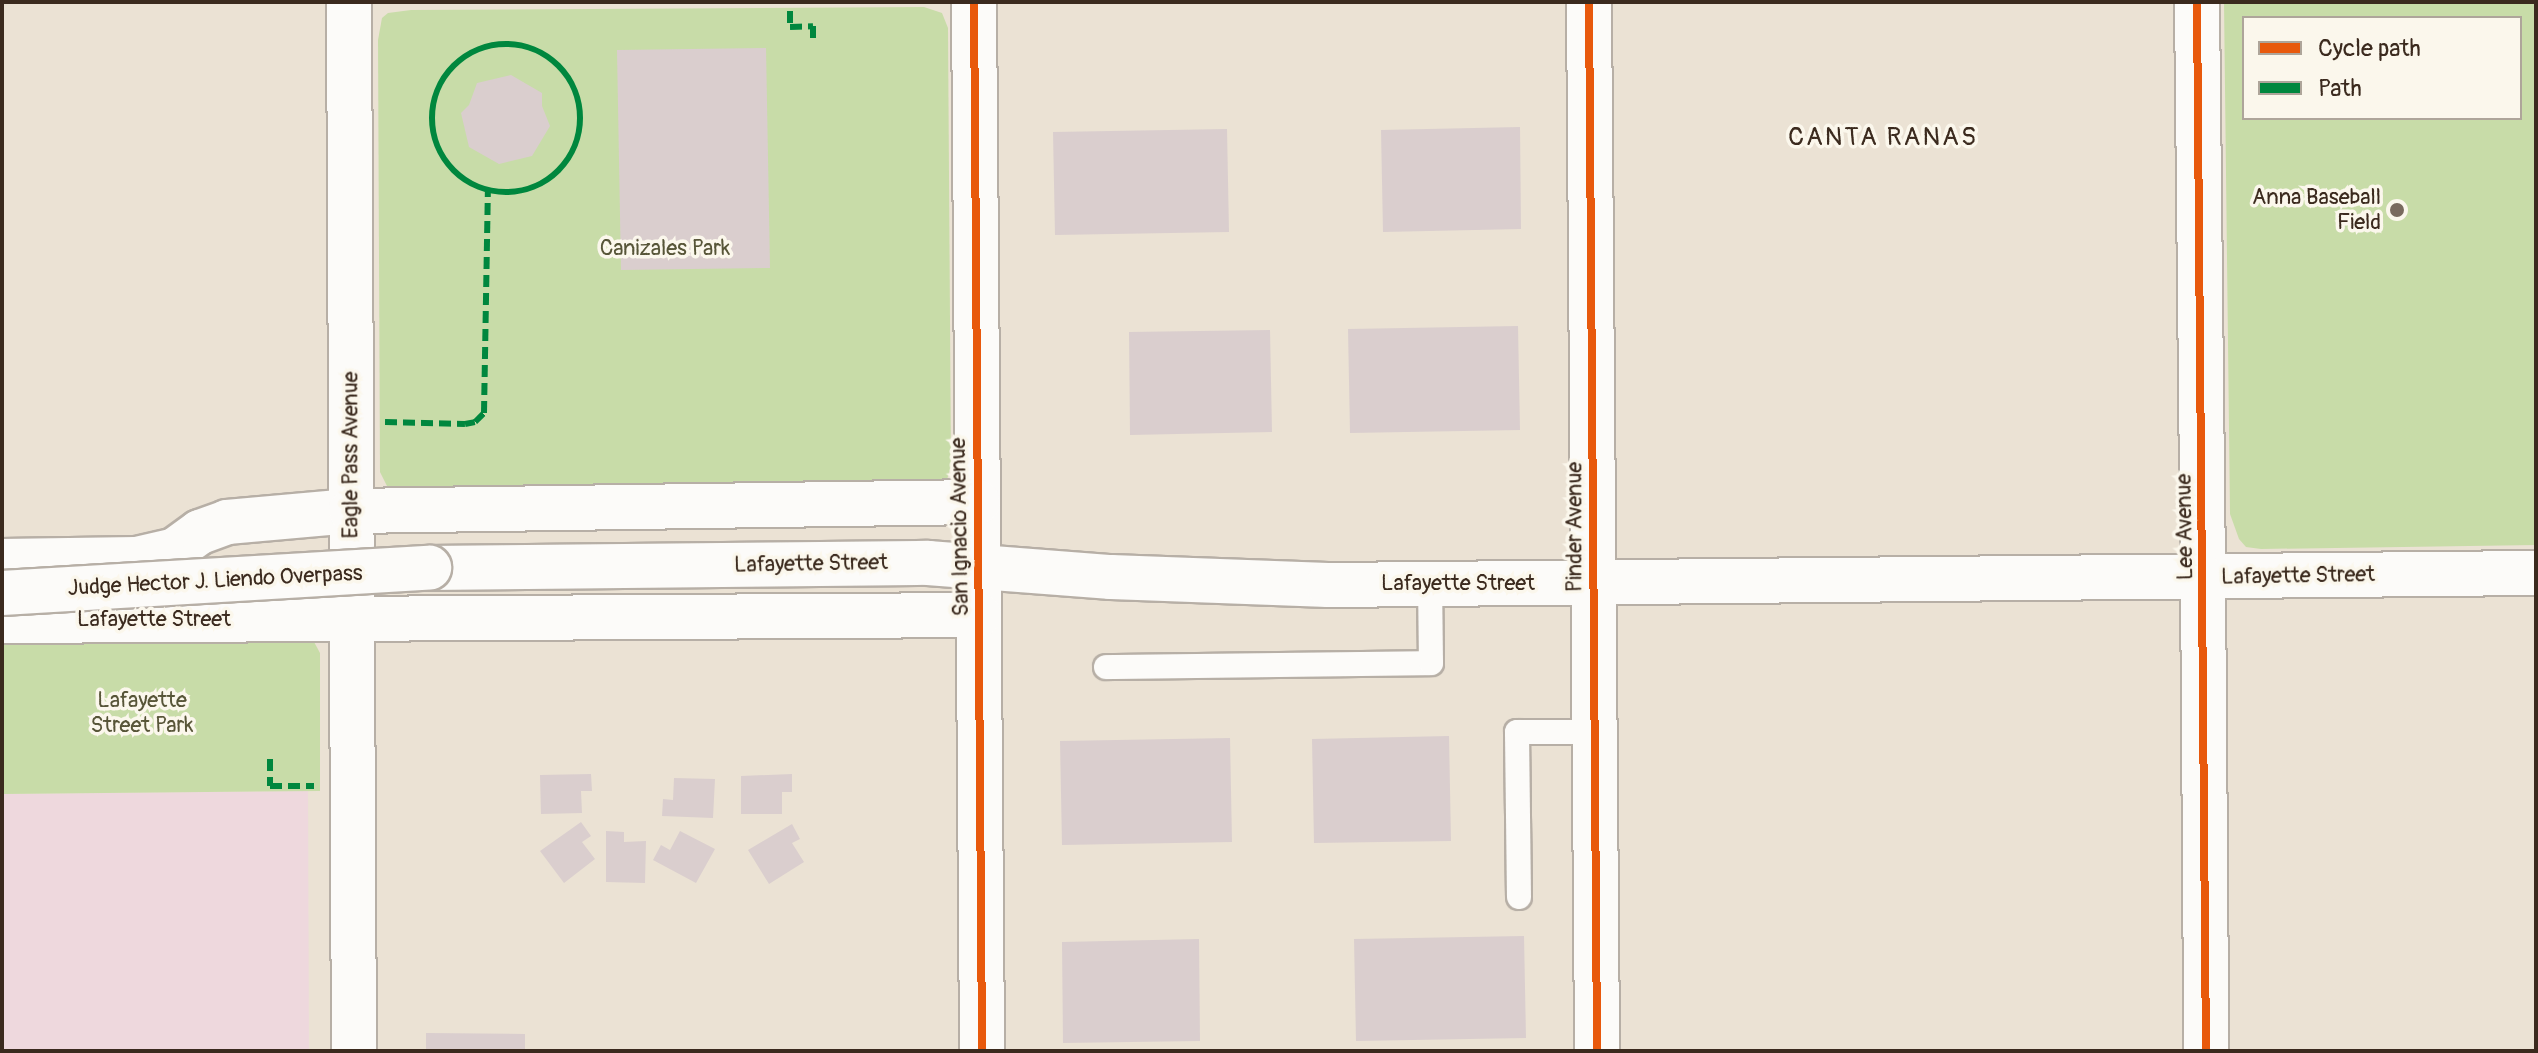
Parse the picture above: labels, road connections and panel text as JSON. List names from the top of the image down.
{
  "streets": {
    "street": [
      "Eagle Pass Avenue",
      "San Ignacio Avenue",
      "Pinder Avenue",
      "Lee Avenue",
      "Lafayette Street",
      "Judge Hector J. Liendo Overpass"
    ]
  },
  "crossings": [
    ["Eagle Pass Avenue", "Lafayette Street"],
    ["San Ignacio Avenue", "Lafayette Street"],
    ["Pinder Avenue", "Lafayette Street"],
    ["Lee Avenue", "Lafayette Street"],
    ["Lafayette Street", "Judge Hector J. Liendo Overpass"]
  ],
  "districts": ["CANTA RANAS"],
  "parks": ["Canizales Park", "Lafayette Street Park"],
  "places": ["Anna Baseball Field"],
  "legend": ["Cycle path", "Path"]
}
